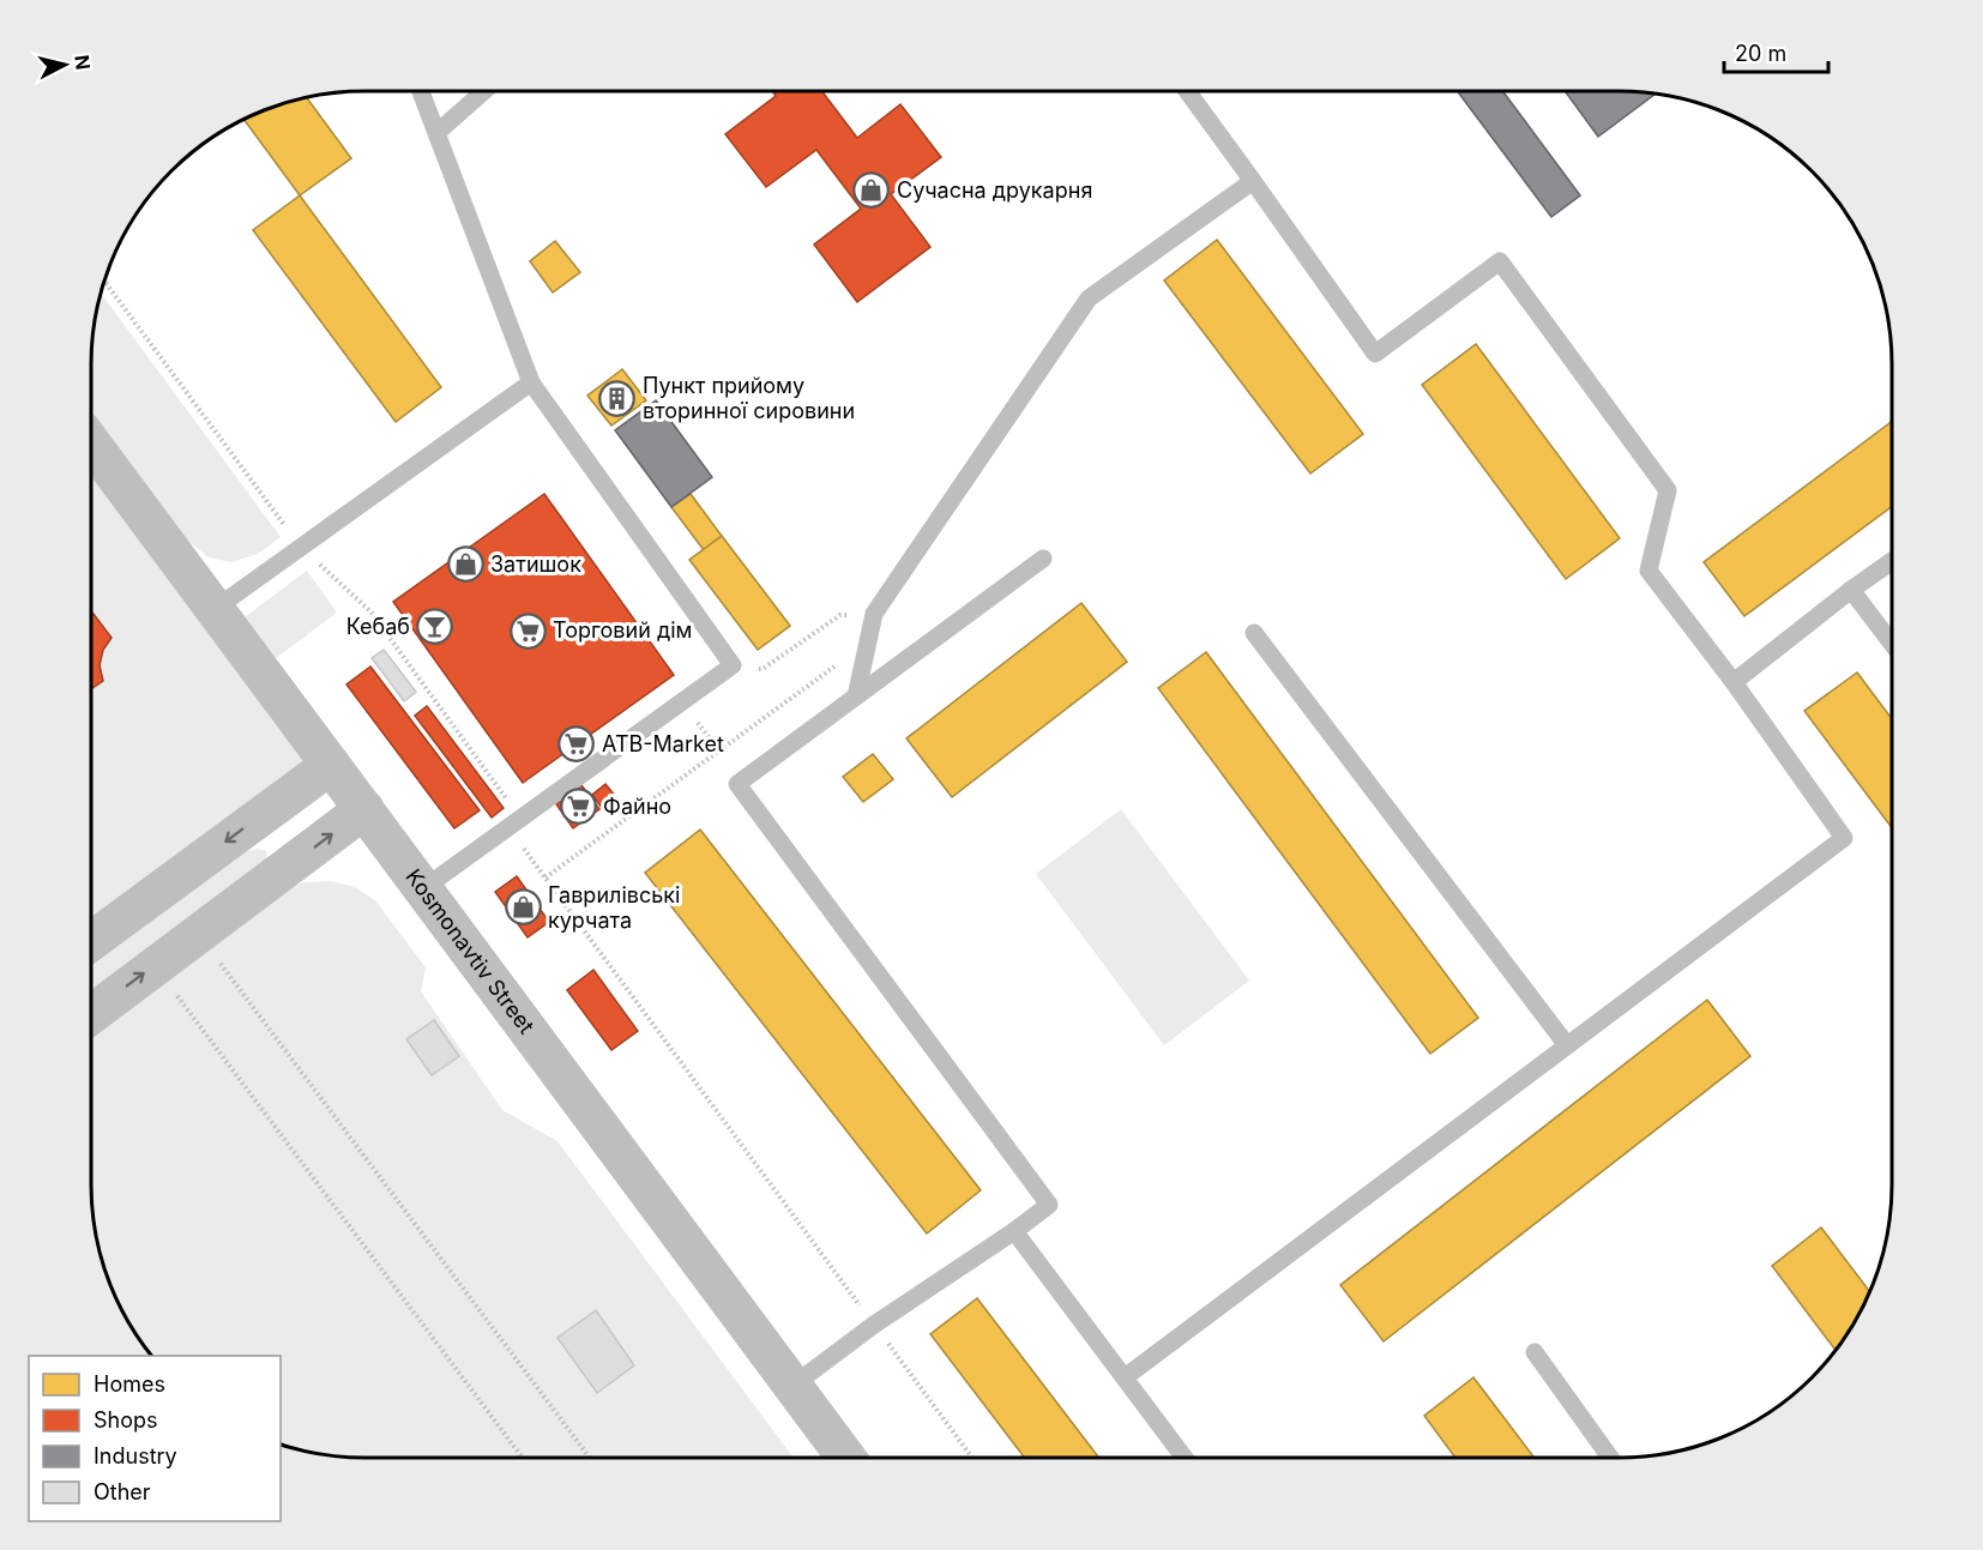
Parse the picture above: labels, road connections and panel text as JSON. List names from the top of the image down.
{
  "streets": {
    "street": ["Kosmonavtiv Street"]
  },
  "places": {
    "shop": ["Сучасна друкарня", "Затишок", "Гаврилівські курчата"],
    "building": ["Пункт прийому вторинної сировини"],
    "bar": ["Кебаб"],
    "supermarket": ["Торговий дім", "ATB-Market", "Файно"]
  },
  "legend": [
    "Homes",
    "Shops",
    "Industry",
    "Other"
  ],
  "scale_bar": "20 m",
  "north": "right"
}
